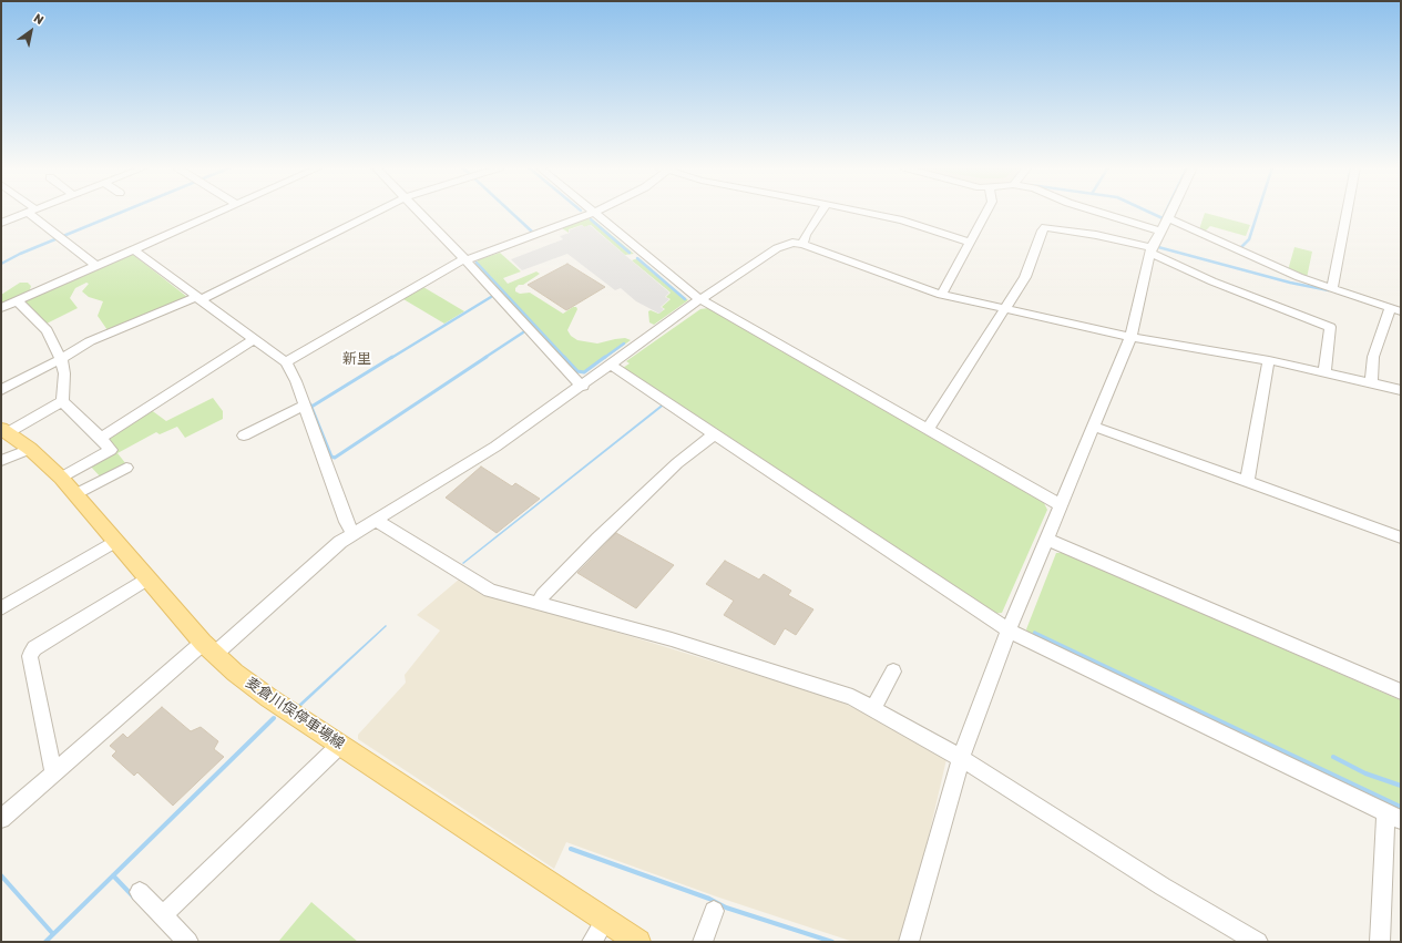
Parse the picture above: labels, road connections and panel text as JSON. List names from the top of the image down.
{
  "streets": {
    "main road": ["麦倉川俣停車場線"]
  },
  "districts": ["新里"],
  "north": "top right"
}
